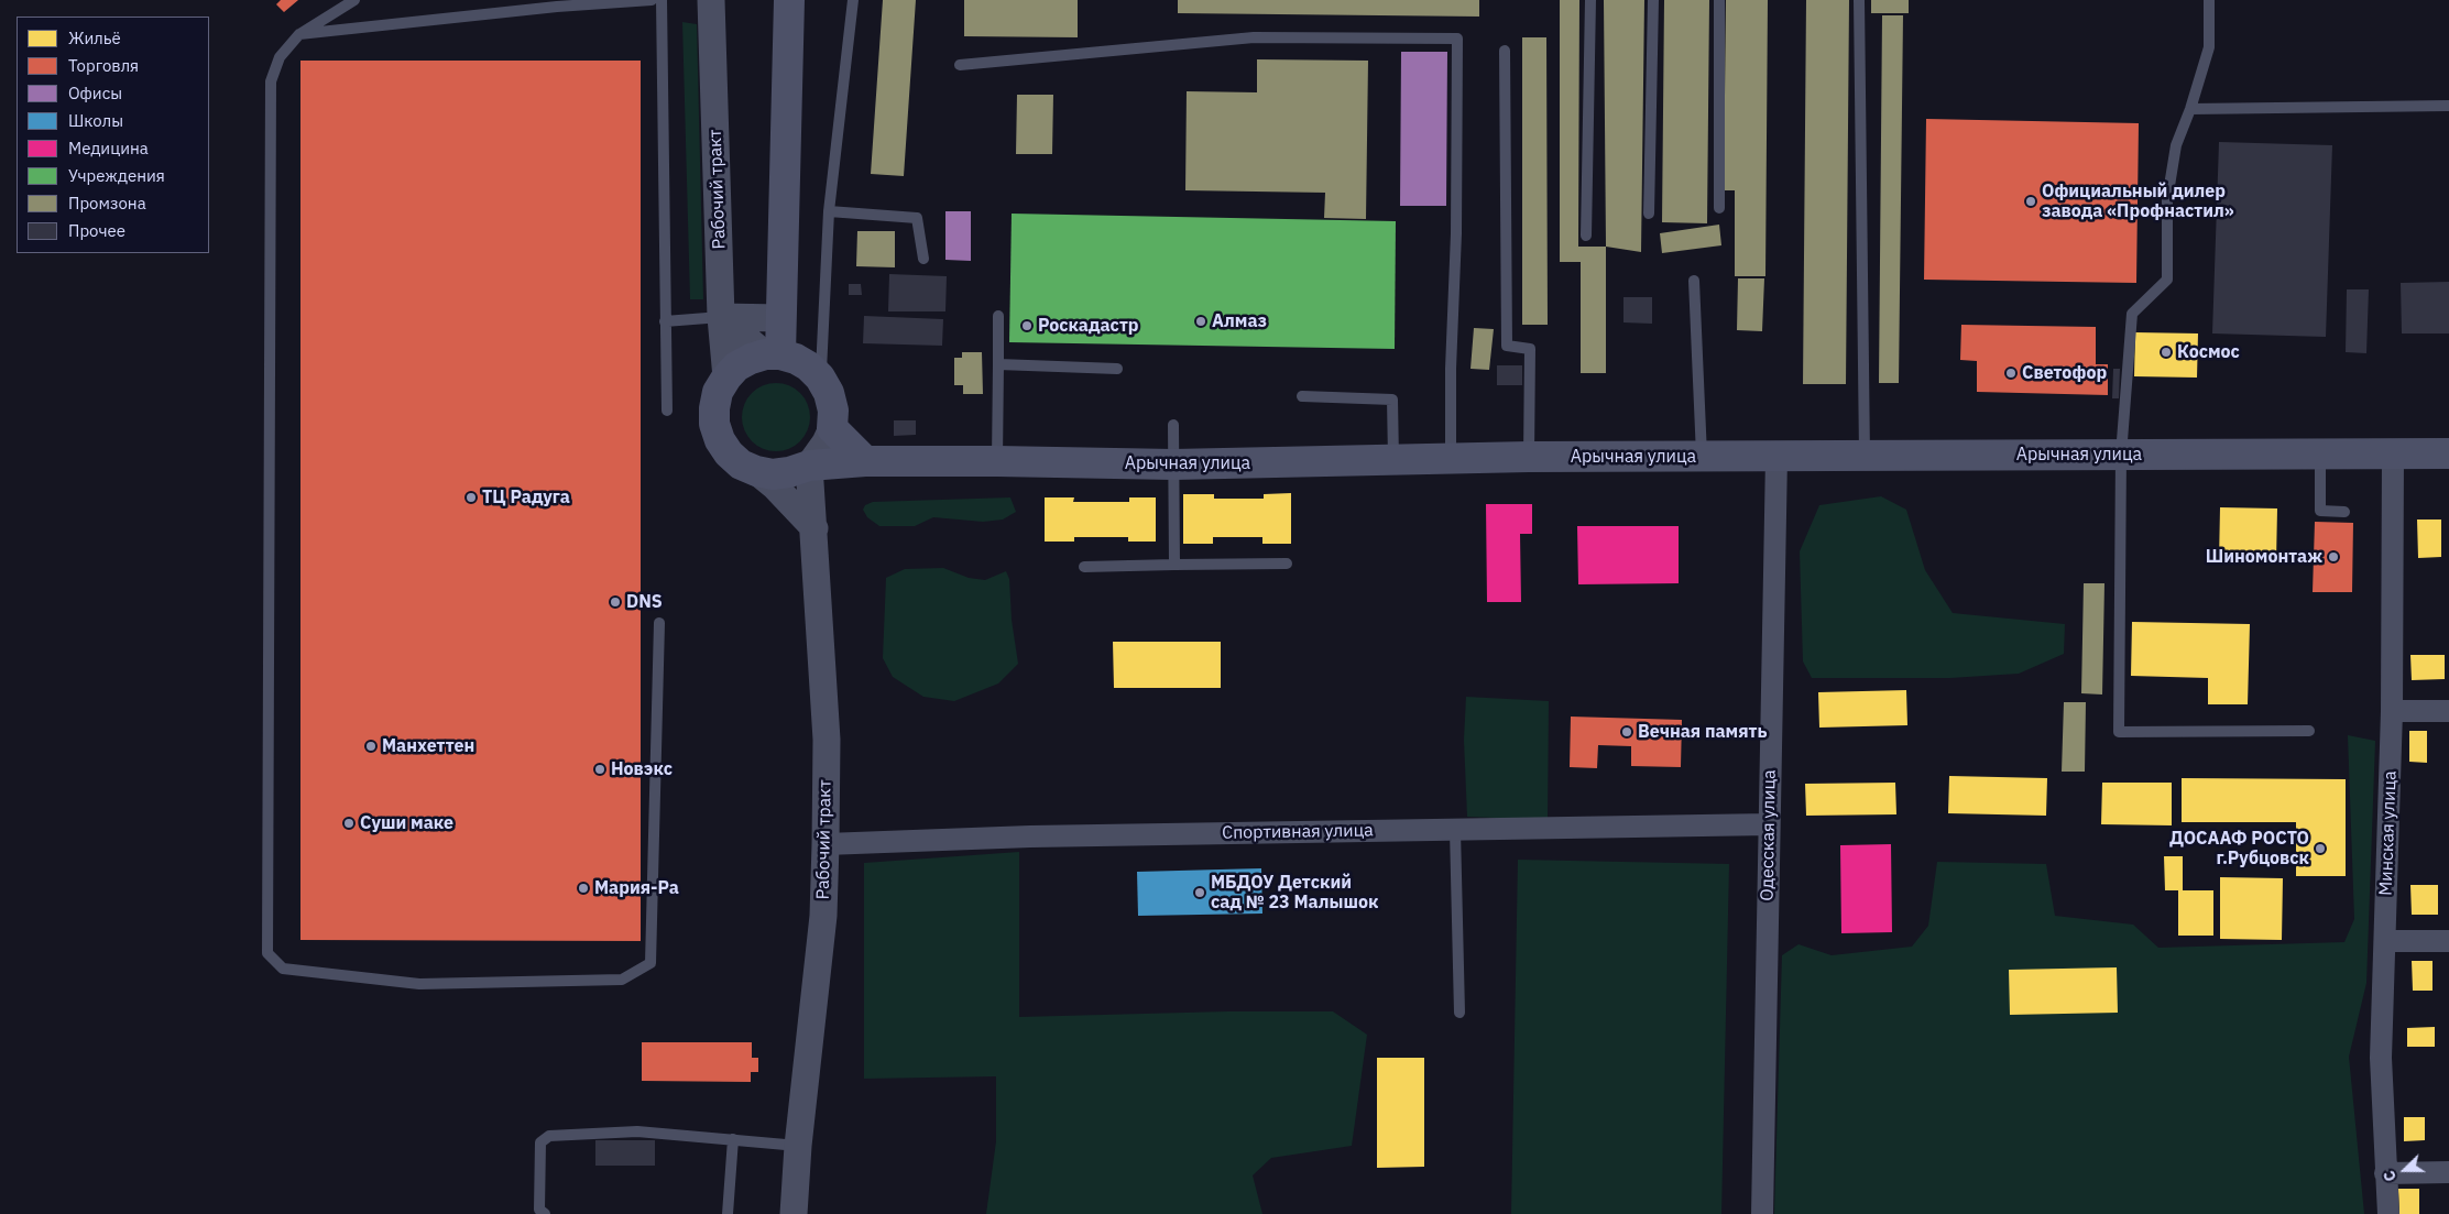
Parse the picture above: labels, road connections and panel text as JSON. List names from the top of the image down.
{
  "streets": {
    "main road": ["Рабочий тракт", "Арычная улица"],
    "street": ["Спортивная улица", "Минская улица", "Одесская улица"]
  },
  "crossings": [
    ["Рабочий тракт", "Арычная улица"],
    ["Рабочий тракт", "Спортивная улица"],
    ["Арычная улица", "Минская улица"],
    ["Арычная улица", "Одесская улица"],
    ["Спортивная улица", "Одесская улица"]
  ],
  "places": [
    "Официальный дилер завода «Профнастил»",
    "Алмаз",
    "Роскадастр",
    "Космос",
    "Светофор",
    "ТЦ Радуга",
    "Шиномонтаж",
    "DNS",
    "Вечная память",
    "Манхеттен",
    "Новэкс",
    "Суши маке",
    "ДОСААФ РОСТО г.Рубцовск",
    "Мария-Ра",
    "МБДОУ Детский сад № 23 Малышок"
  ],
  "legend": [
    "Жильё",
    "Торговля",
    "Офисы",
    "Школы",
    "Медицина",
    "Учреждения",
    "Промзона",
    "Прочее"
  ],
  "north": "left"
}
